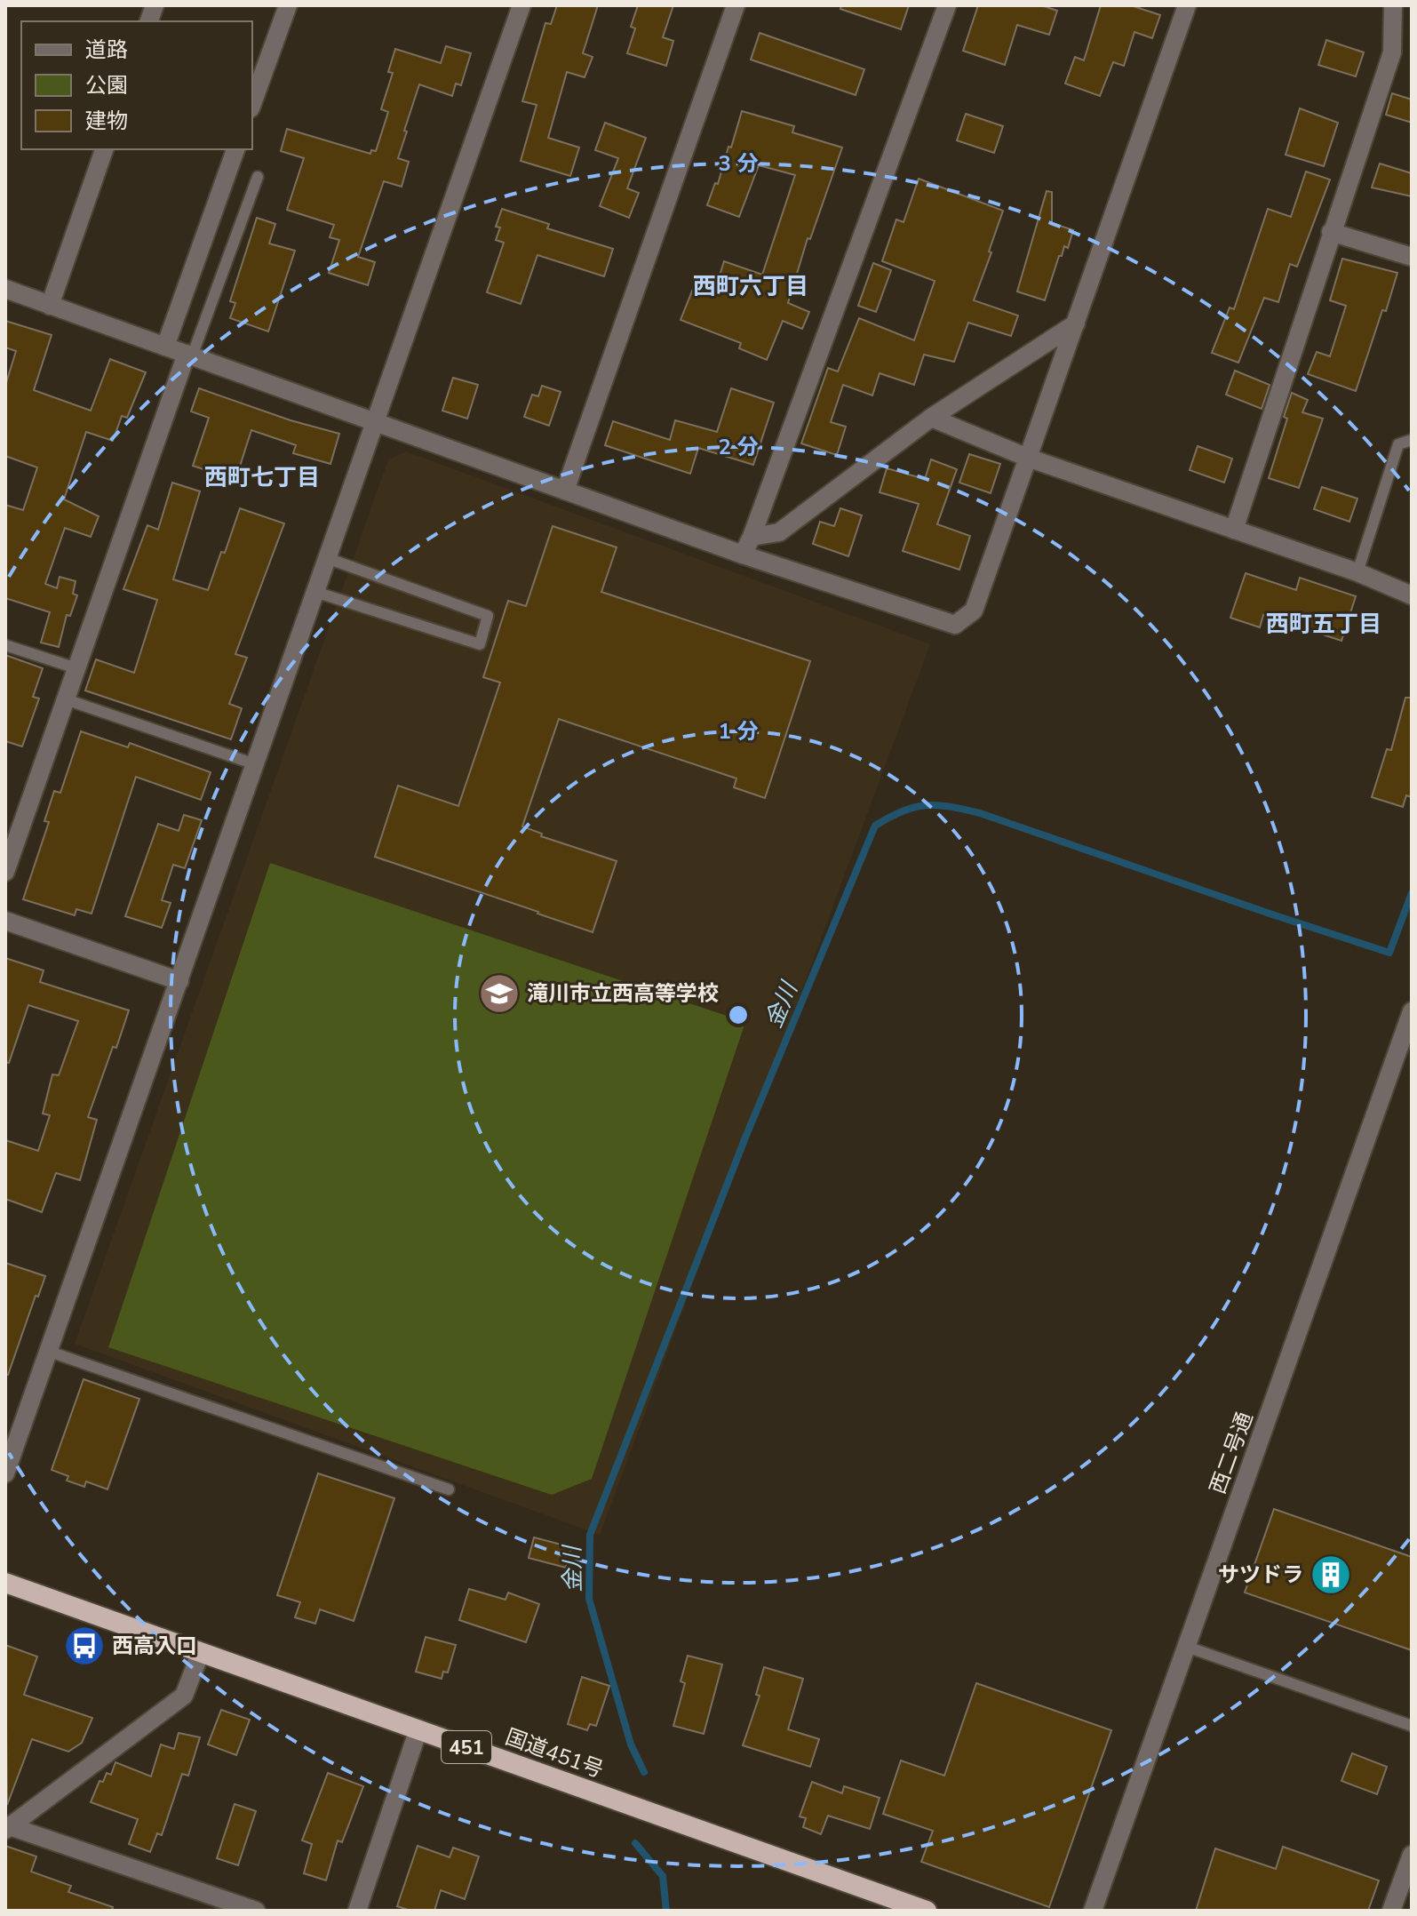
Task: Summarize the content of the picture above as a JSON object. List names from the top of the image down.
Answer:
{
  "streets": {
    "highway": ["451", "国道451号"],
    "street": ["西二号通"]
  },
  "districts": ["西町六丁目", "西町七丁目", "西町五丁目"],
  "water": ["金川"],
  "places": {
    "school or university": ["滝川市立西高等学校"],
    "building": ["サツドラ"],
    "bus stop": ["西高入口"]
  },
  "legend": ["道路", "公園", "建物"],
  "rings": ["3 分", "2 分", "1 分"]
}
